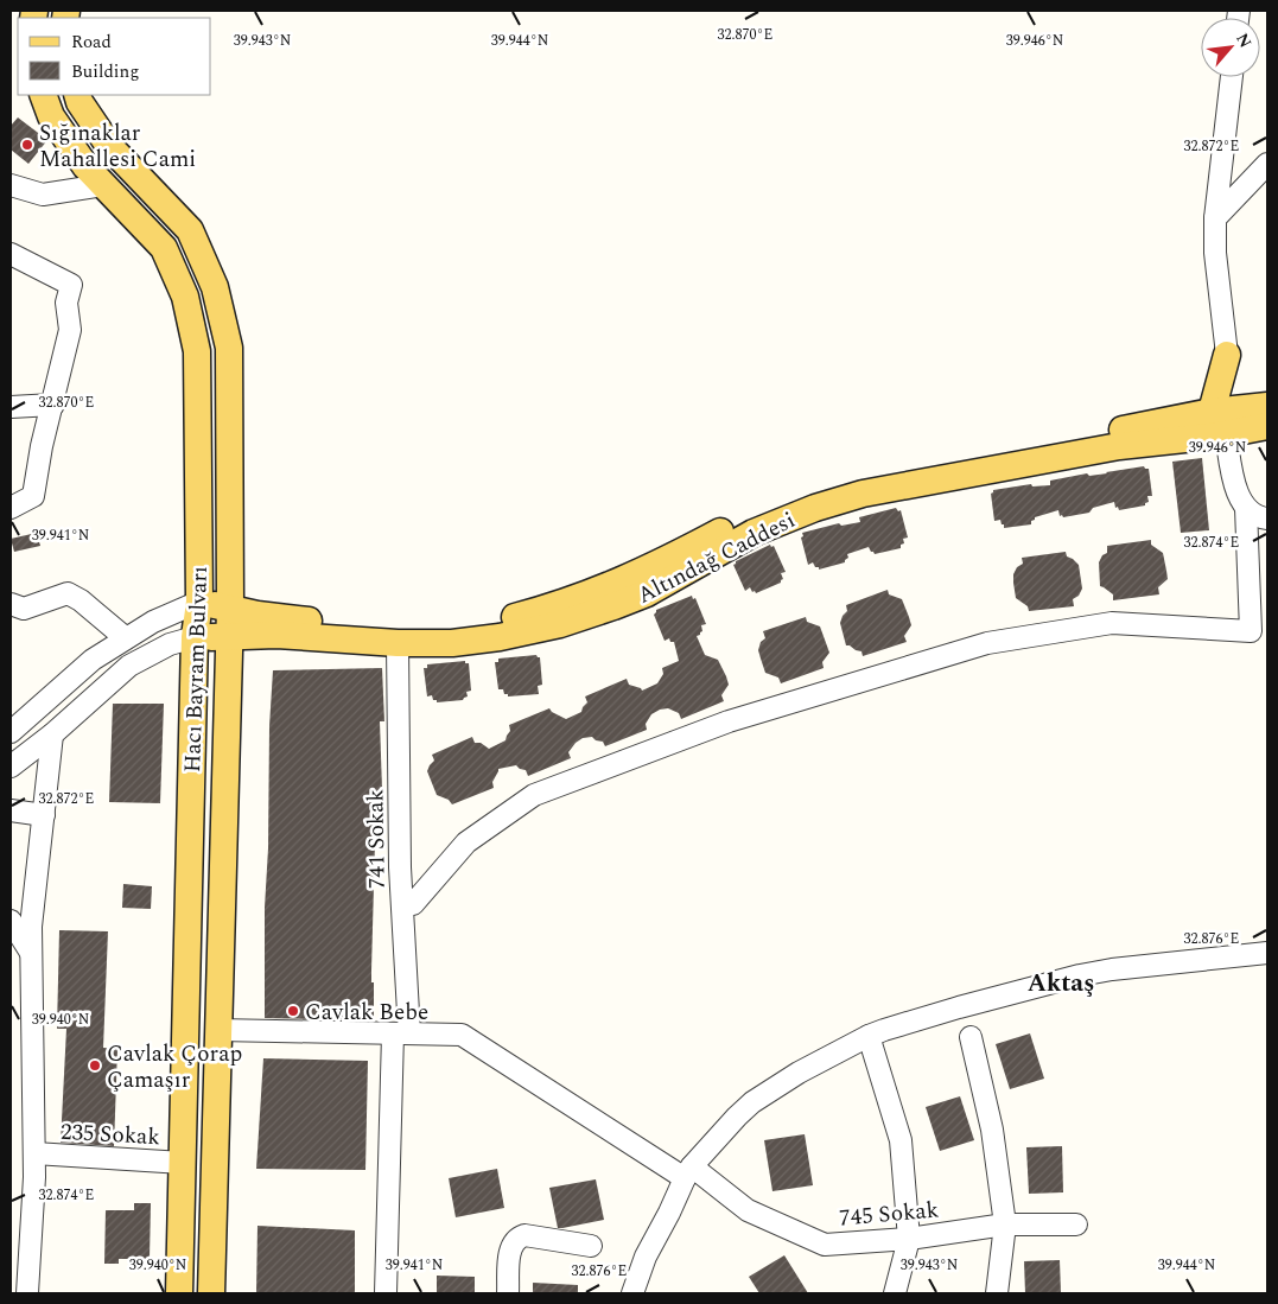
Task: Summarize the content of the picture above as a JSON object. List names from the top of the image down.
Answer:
{
  "streets": {
    "main road": ["Altındağ Caddesi", "Hacı Bayram Bulvarı"],
    "street": ["741 Sokak", "235 Sokak", "745 Sokak"]
  },
  "crossings": [
    ["Altındağ Caddesi", "Hacı Bayram Bulvarı"],
    ["Altındağ Caddesi", "741 Sokak"],
    ["Hacı Bayram Bulvarı", "235 Sokak"],
    ["Hacı Bayram Bulvarı", "745 Sokak"],
    ["741 Sokak", "745 Sokak"]
  ],
  "districts": ["Aktaş"],
  "places": ["Sığınaklar Mahallesi Cami", "Cavlak Bebe", "Cavlak Çorap Çamaşır"],
  "legend": ["Road", "Building"],
  "north": "top right",
  "coordinates": [
    "32.870°E",
    "39.943°N",
    "39.944°N",
    "39.946°N",
    "32.872°E",
    "39.941°N",
    "32.874°E",
    "32.876°E",
    "39.940°N"
  ]
}
